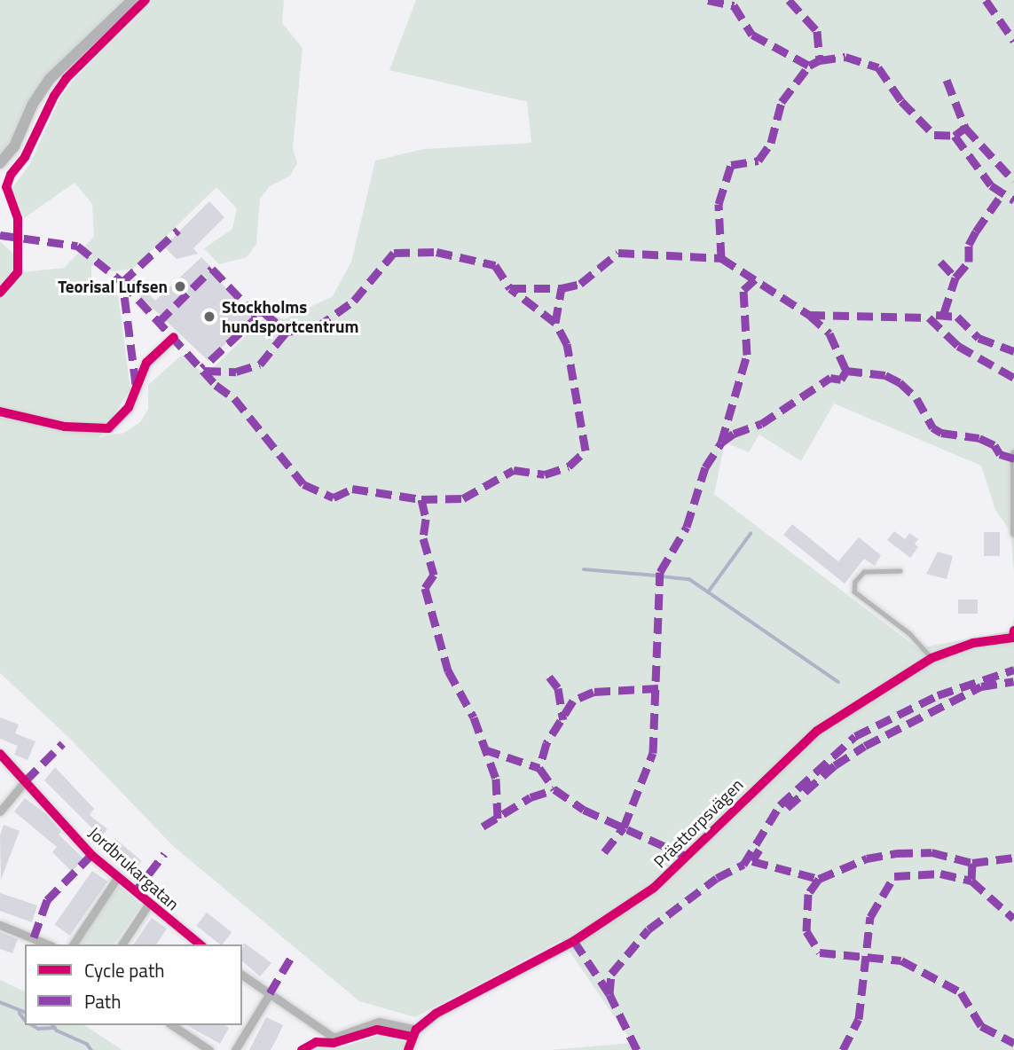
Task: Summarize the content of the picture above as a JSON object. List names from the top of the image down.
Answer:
{
  "streets": {
    "street": ["Prästtorpsvägen", "Jordbrukargatan"]
  },
  "places": ["Teorisal Lufsen", "Stockholms hundsportcentrum"],
  "legend": ["Cycle path", "Path"]
}
